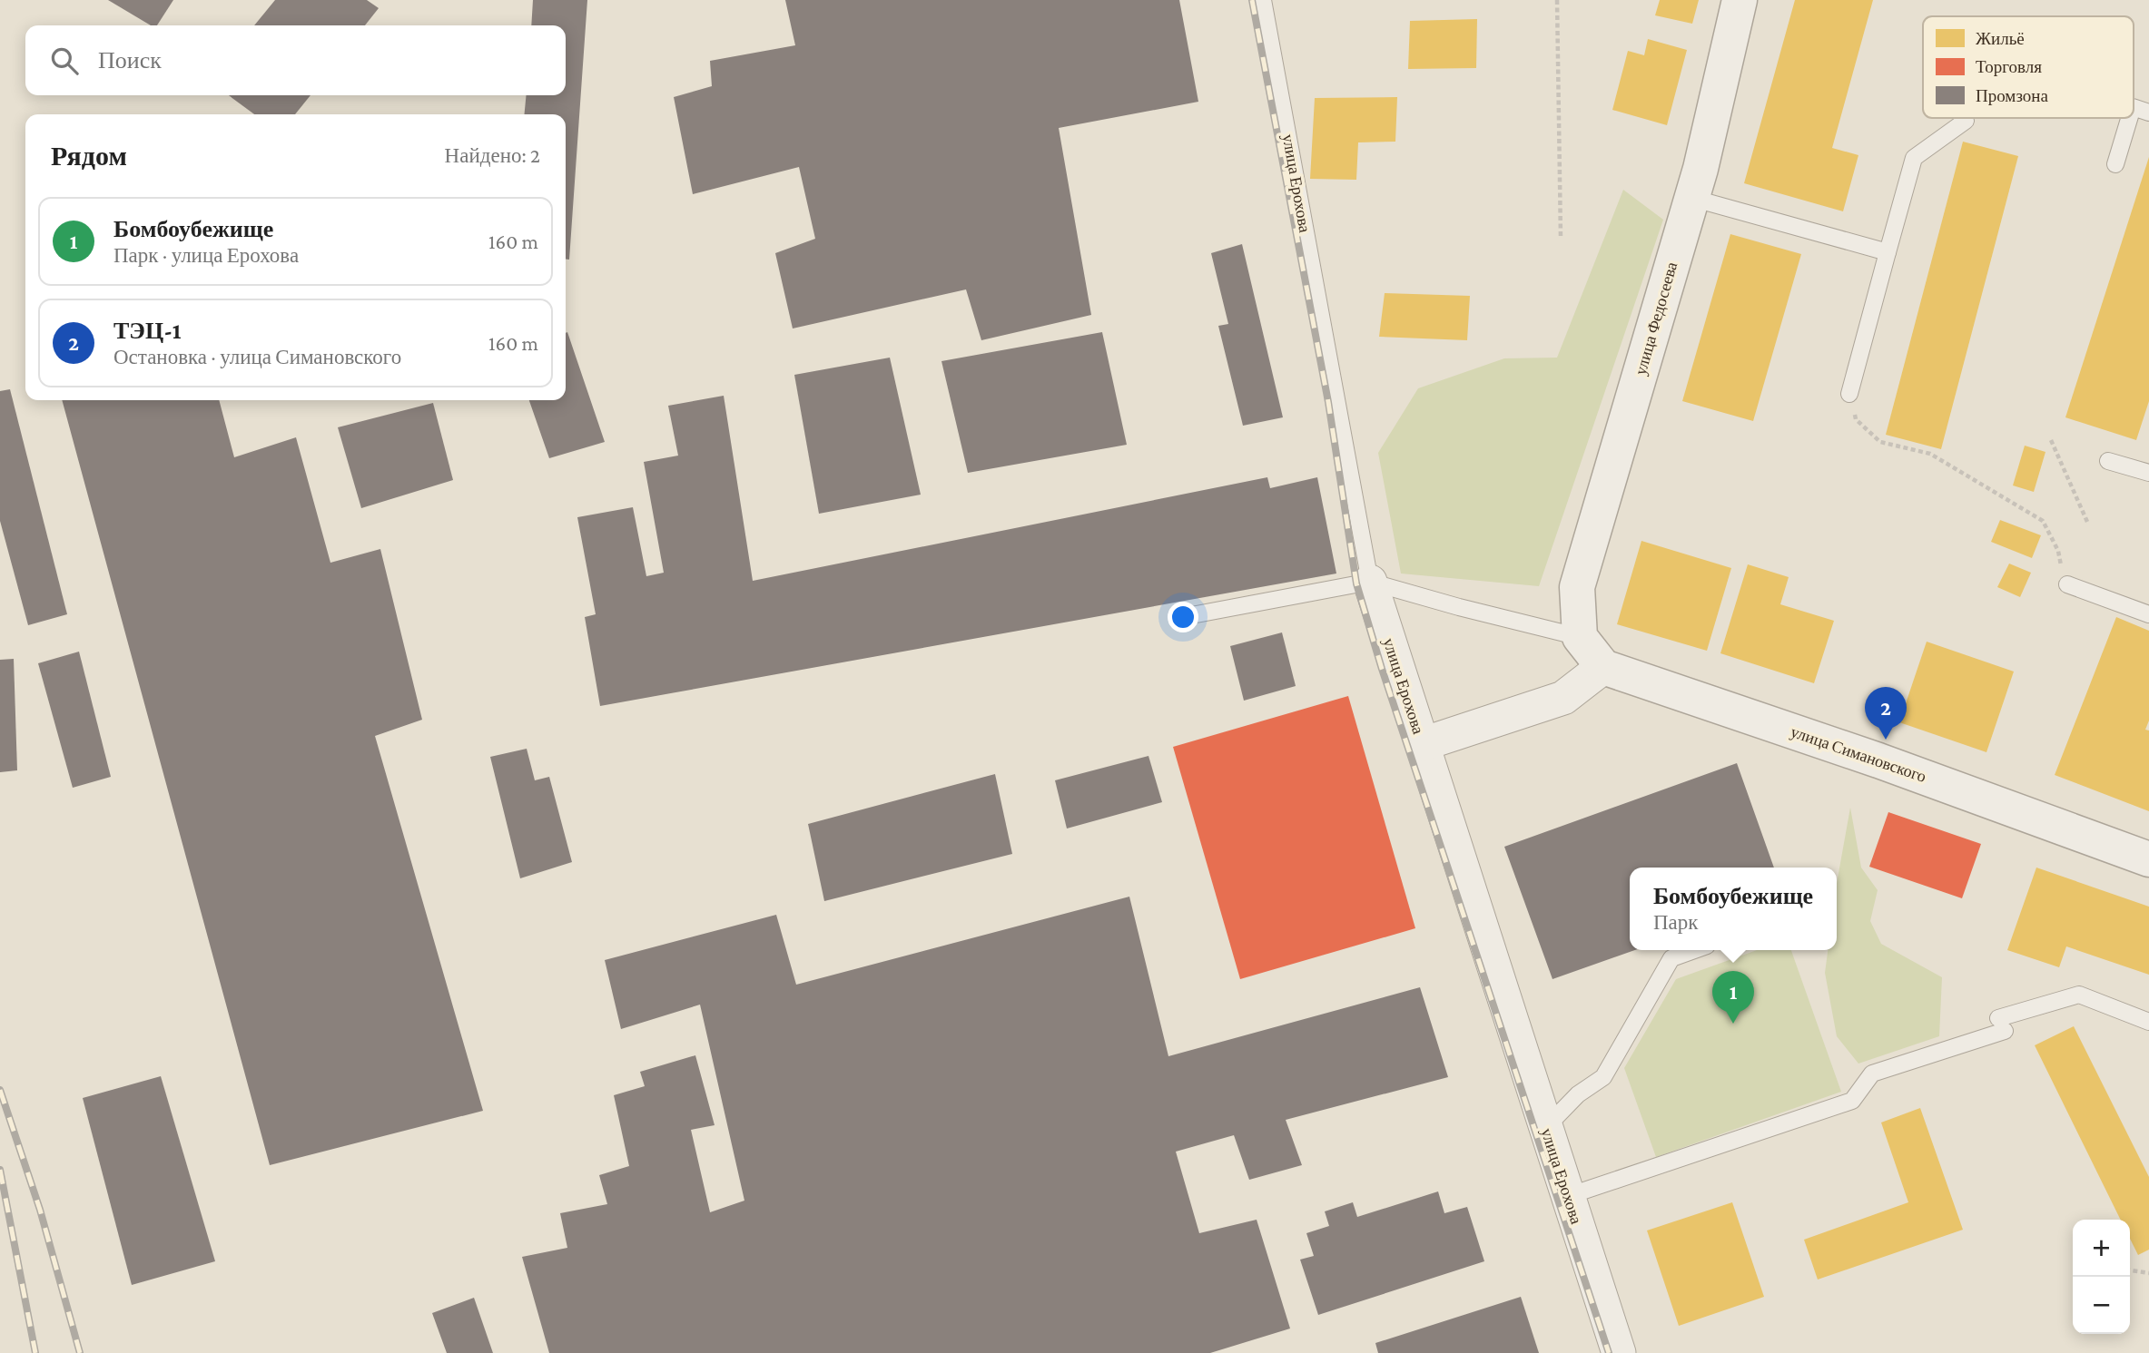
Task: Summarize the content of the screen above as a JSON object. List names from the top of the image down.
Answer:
{
  "streets": {
    "street": ["улица Ерохова", "улица Федосеева", "улица Симановского"]
  },
  "legend": ["Жильё", "Торговля", "Промзона"],
  "page": {
    "search": "Поиск",
    "heading": ["Рядом", "Найдено: 2"],
    "list": [
      {
        "mark": "1",
        "name": "Бомбоубежище",
        "note": "Парк · улица Ерохова",
        "value": "160 m"
      },
      {
        "mark": "2",
        "name": "ТЭЦ-1",
        "note": "Остановка · улица Симановского",
        "value": "160 m"
      }
    ],
    "pins": ["2", "1"],
    "popup": ["Бомбоубежище", "Парк"],
    "map_buttons": ["+", "−"]
  }
}
